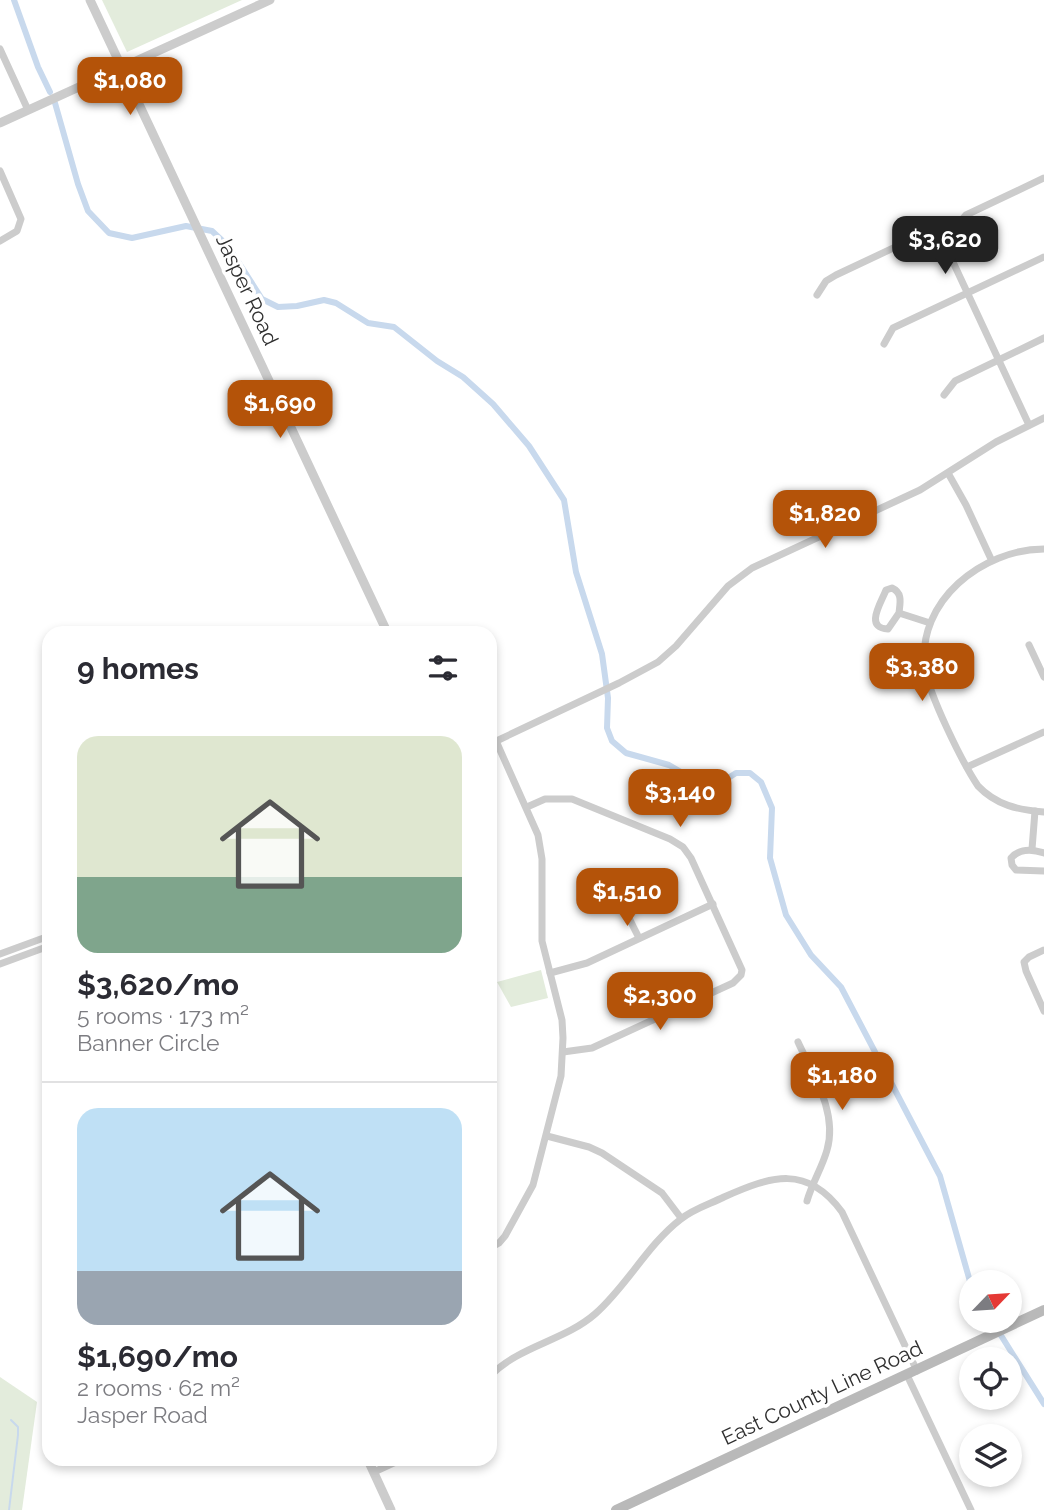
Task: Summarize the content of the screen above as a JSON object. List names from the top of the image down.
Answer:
{
  "streets": {
    "main road": ["East County Line Road"],
    "street": ["Jasper Road"]
  },
  "north": "top right",
  "page": {
    "price": [
      "$1,080",
      "$3,620",
      "$1,690",
      "$1,820",
      "$3,380",
      "$3,140",
      "$1,510",
      "$2,300",
      "$1,180"
    ],
    "heading": "9 homes",
    "list": [
      {
        "name": "$3,620/mo",
        "note": "5 rooms · 173 m² · Banner Circle"
      },
      {
        "name": "$1,690/mo",
        "note": "2 rooms · 62 m² · Jasper Road"
      }
    ]
  }
}
